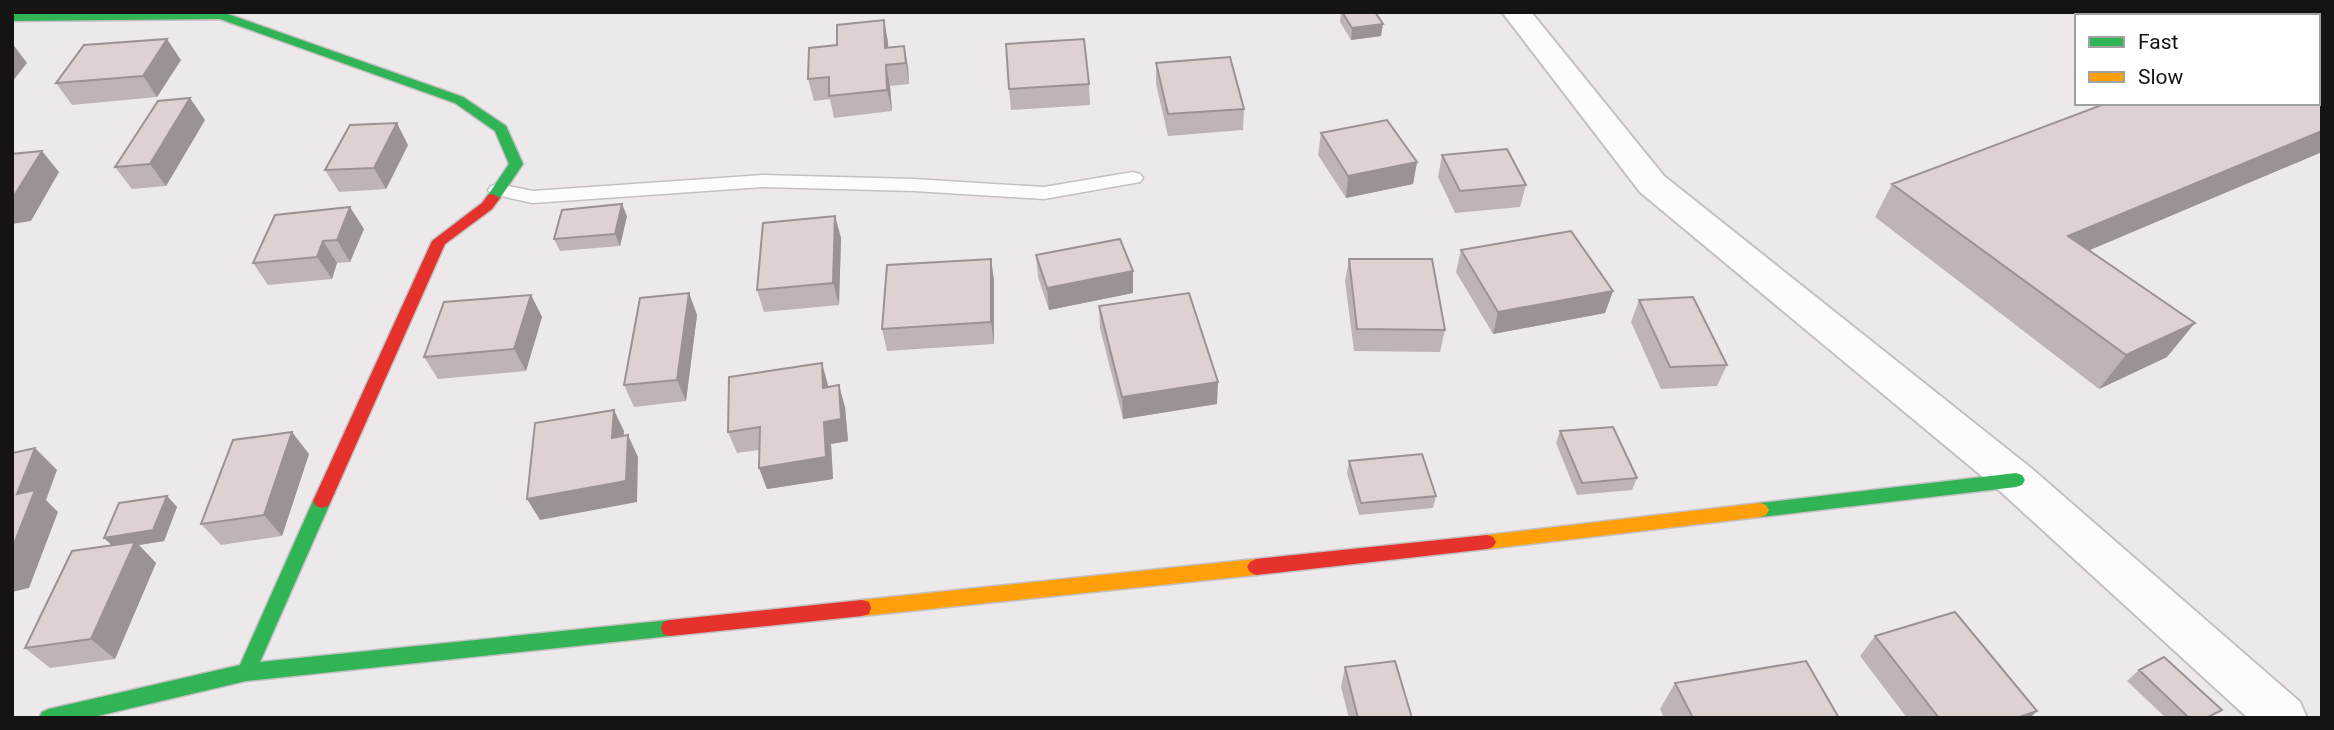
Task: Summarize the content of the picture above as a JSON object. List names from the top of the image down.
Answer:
{
  "legend": ["Fast", "Slow"]
}
